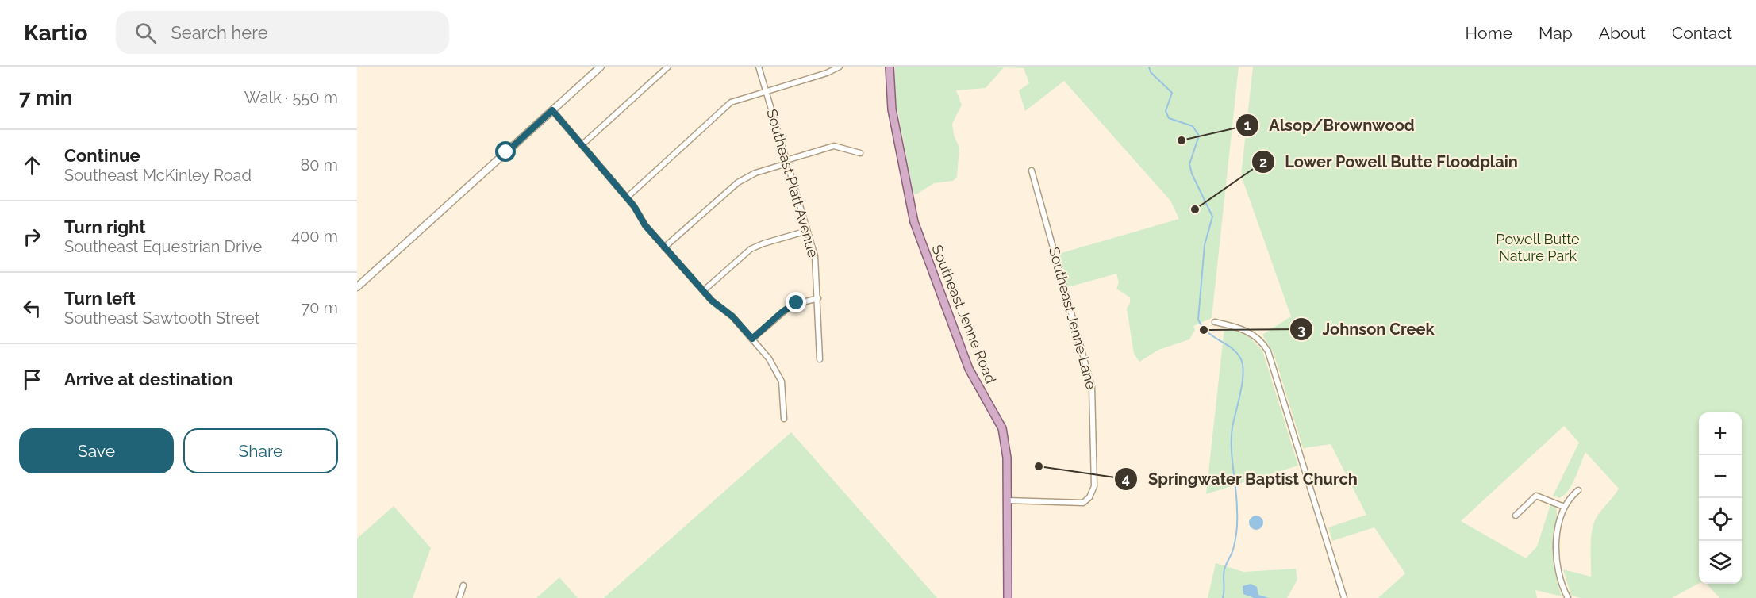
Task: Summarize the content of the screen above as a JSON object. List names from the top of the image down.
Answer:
{
  "streets": {
    "main road": ["Southeast Jenne Road"],
    "street": ["Southeast Platt Avenue", "Southeast Jenne Lane"]
  },
  "crossings": [
    ["Southeast Jenne Road", "Southeast Jenne Lane"]
  ],
  "parks": ["Powell Butte Nature Park"],
  "places": [
    "Alsop/Brownwood",
    "Lower Powell Butte Floodplain",
    "Johnson Creek",
    "Springwater Baptist Church"
  ],
  "page": {
    "header": "Kartio",
    "search": "Search here",
    "nav": [
      "Home",
      "Map",
      "About",
      "Contact"
    ],
    "heading": ["7 min", "Walk · 550 m"],
    "list": [
      ["Continue", "Southeast McKinley Road", "80 m"],
      ["Turn right", "Southeast Equestrian Drive", "400 m"],
      ["Turn left", "Southeast Sawtooth Street", "70 m"],
      "Arrive at destination"
    ],
    "map_buttons": ["+", "−"],
    "buttons": ["Save", "Share"]
  }
}
